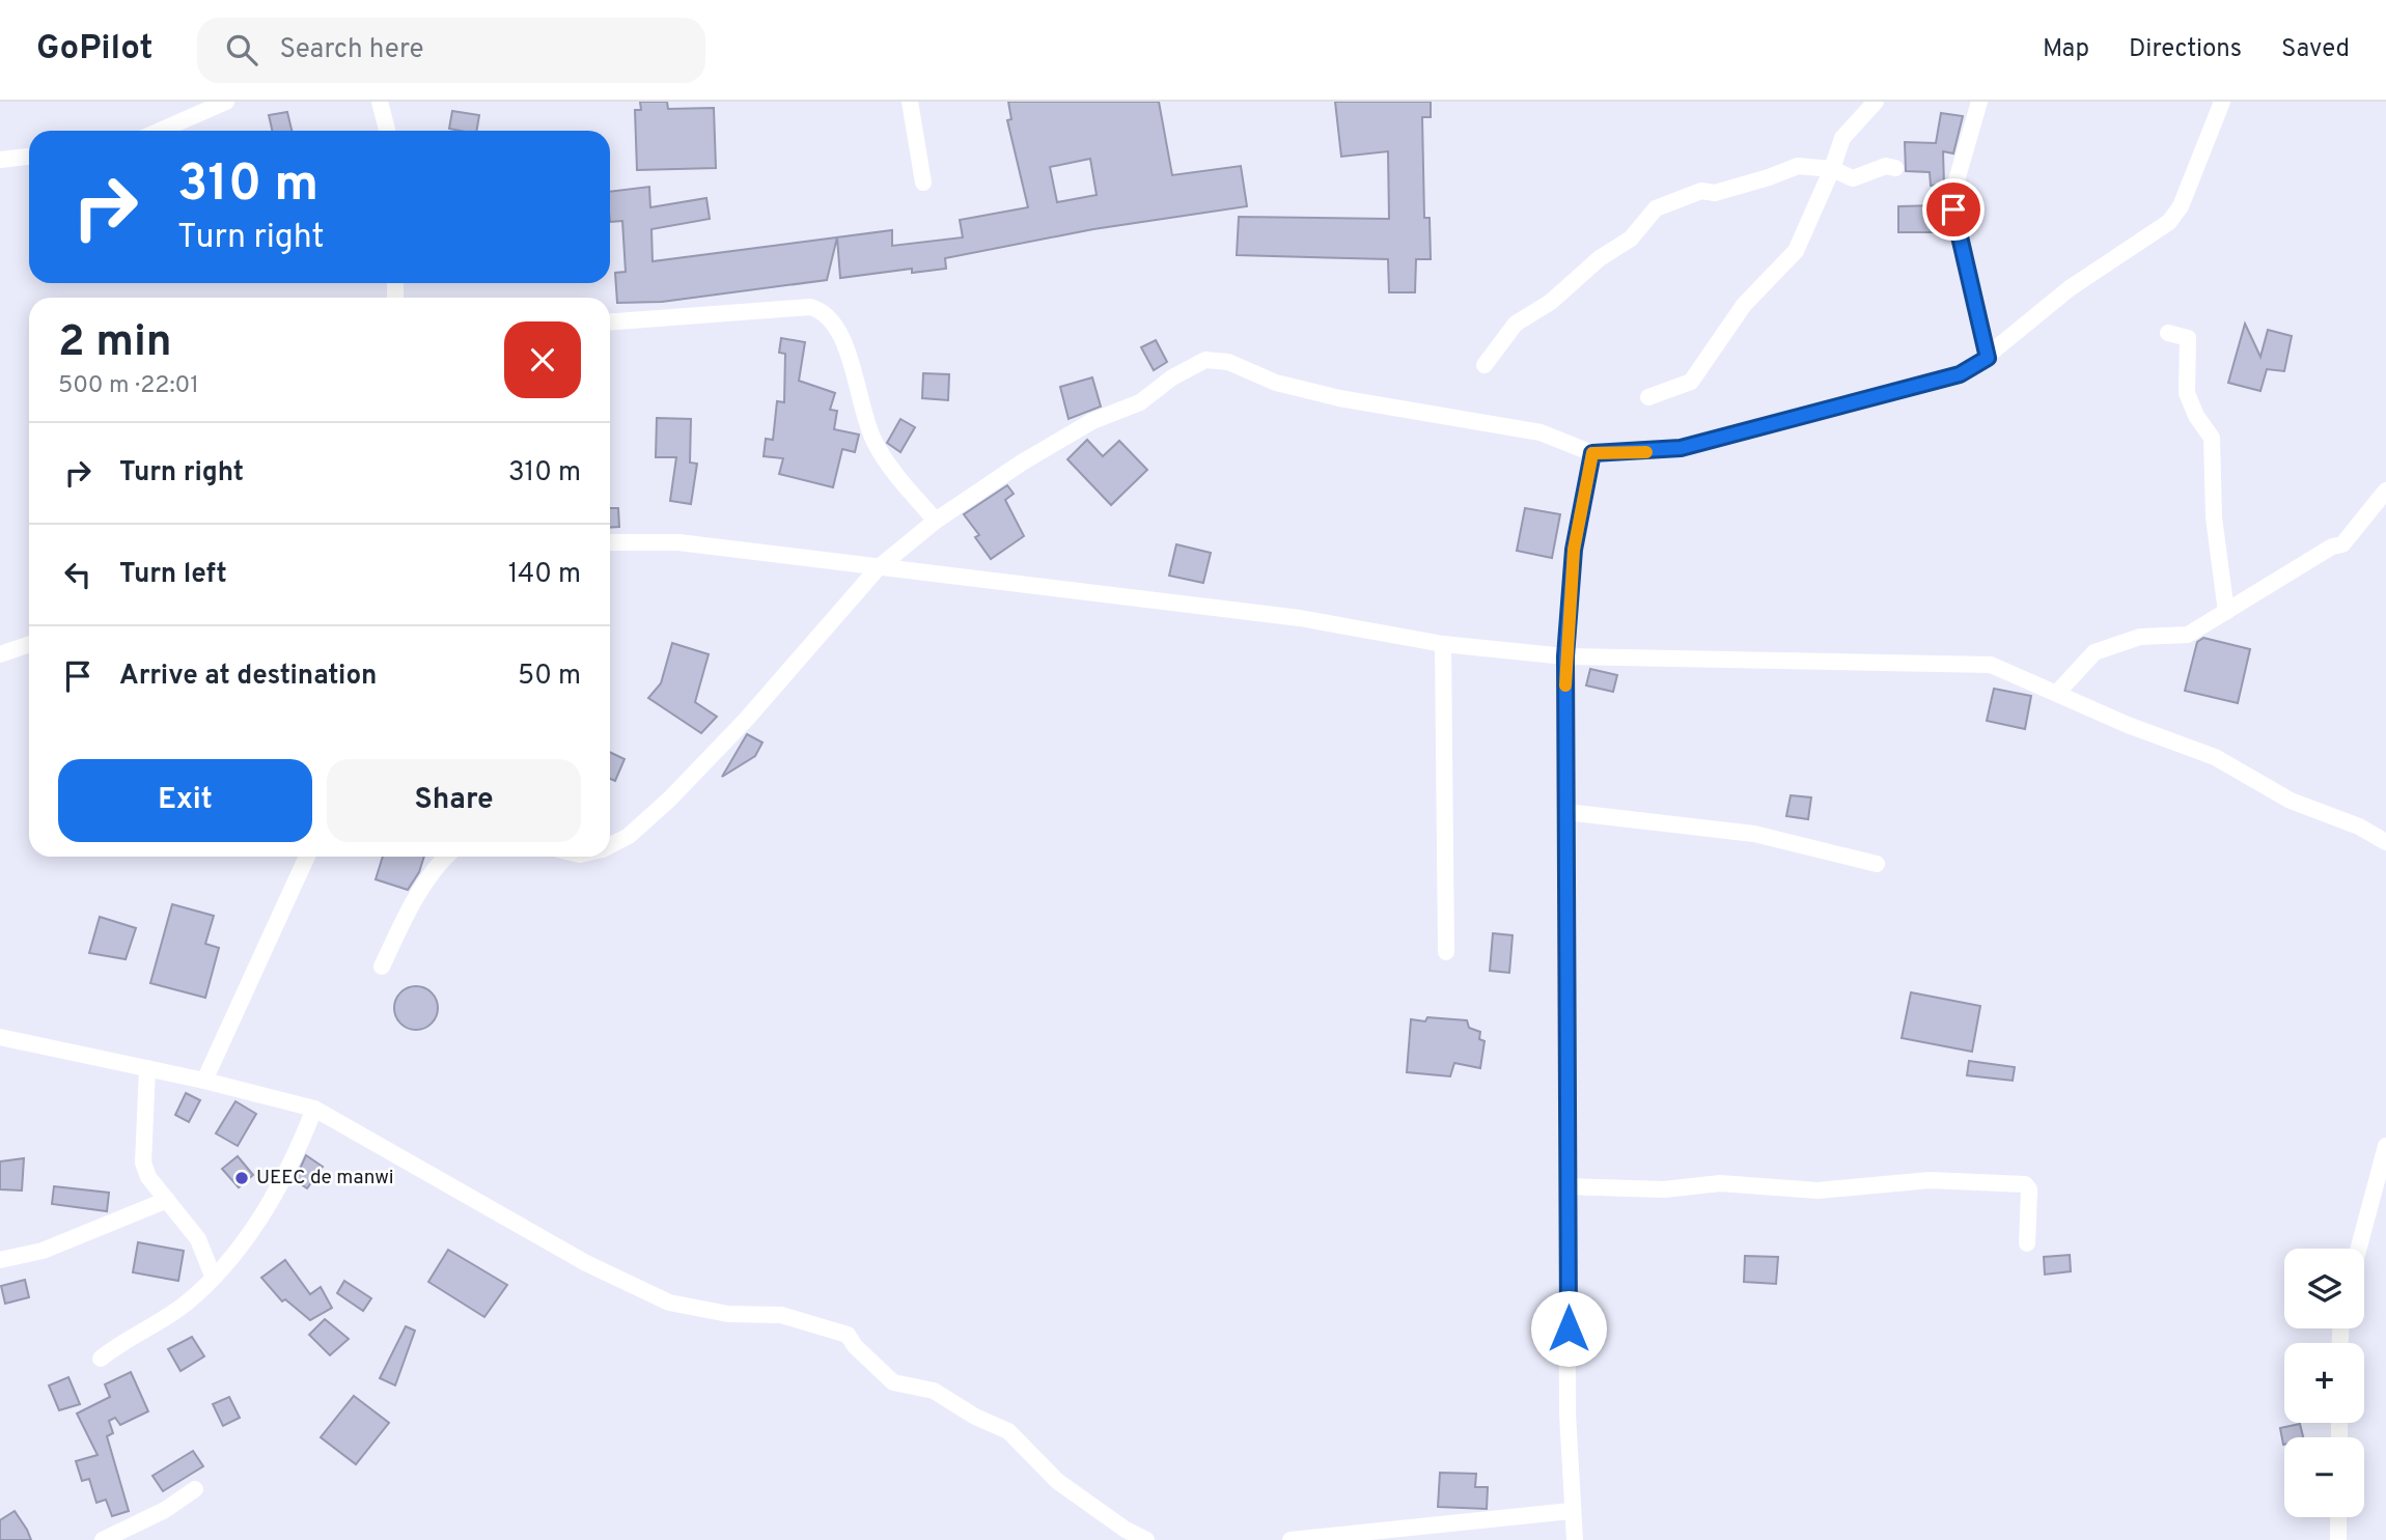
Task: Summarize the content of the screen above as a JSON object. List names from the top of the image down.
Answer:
{
  "places": ["UEEC de manwi"],
  "page": {
    "header": "GoPilot",
    "search": "Search here",
    "nav": ["Map", "Directions", "Saved"],
    "turn": ["310 m", "Turn right"],
    "heading": ["2 min", "500 m · 22:01"],
    "list": [
      {
        "name": "Turn right",
        "value": "310 m"
      },
      {
        "name": "Turn left",
        "value": "140 m"
      },
      {
        "name": "Arrive at destination",
        "value": "50 m"
      }
    ],
    "buttons": ["Exit", "Share"],
    "map_buttons": ["+", "−"]
  }
}
